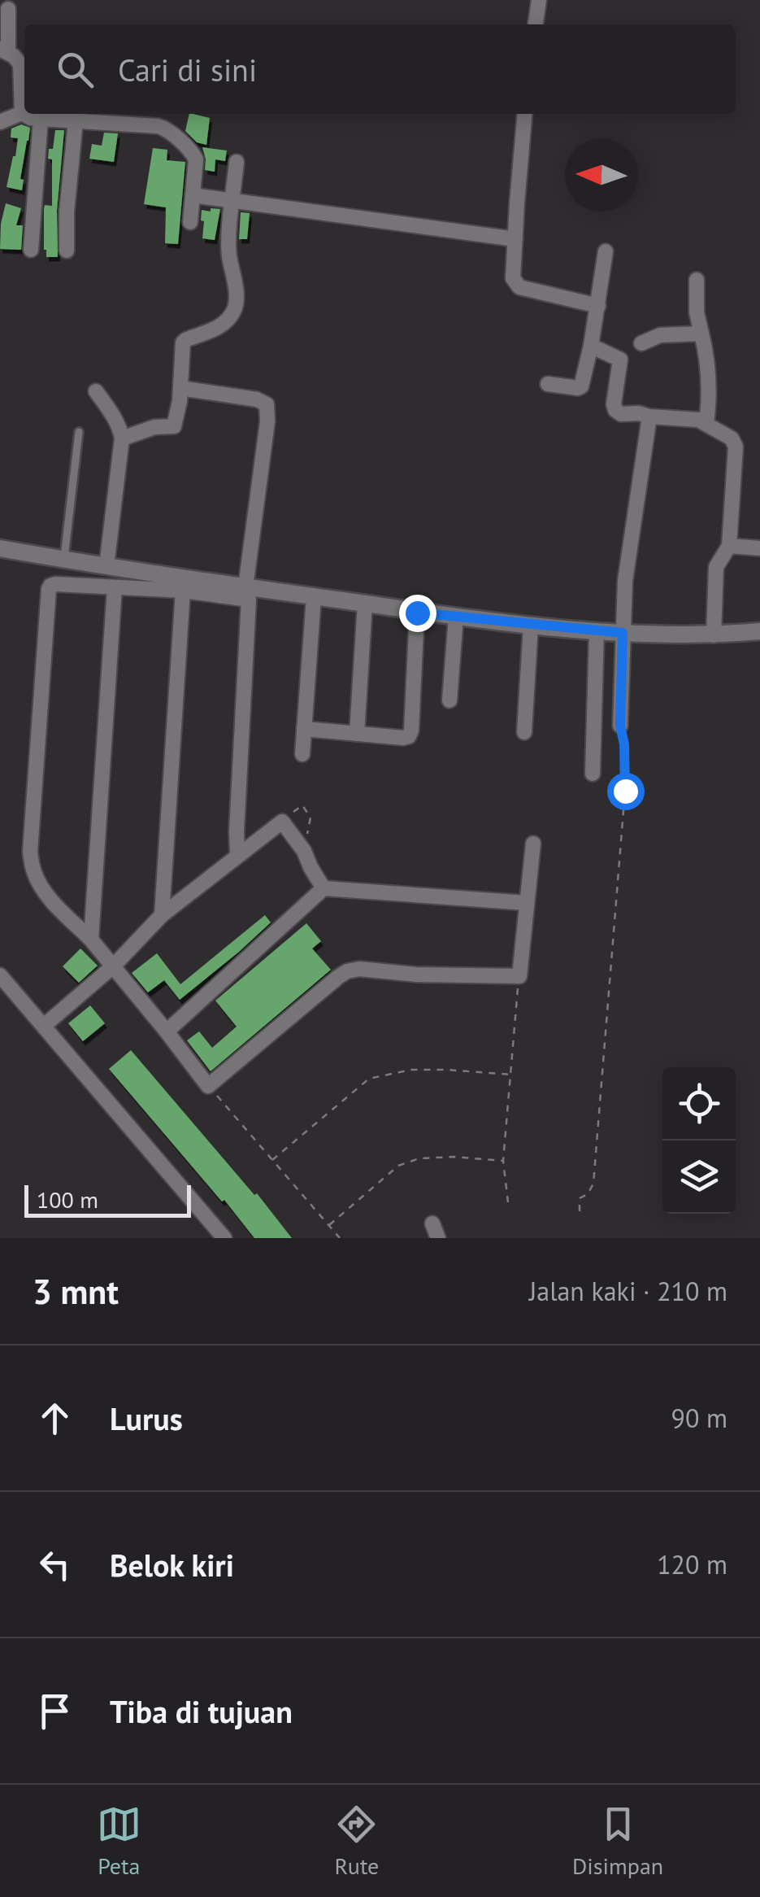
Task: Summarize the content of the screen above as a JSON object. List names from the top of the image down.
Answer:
{
  "scale_bar": "100 m",
  "north": "left",
  "page": {
    "search": "Cari di sini",
    "scale": "100 m",
    "heading": ["3 mnt", "Jalan kaki · 210 m"],
    "list": [
      ["Lurus", "90 m"],
      ["Belok kiri", "120 m"],
      "Tiba di tujuan"
    ],
    "nav": ["Peta", "Rute", "Disimpan"]
  }
}
